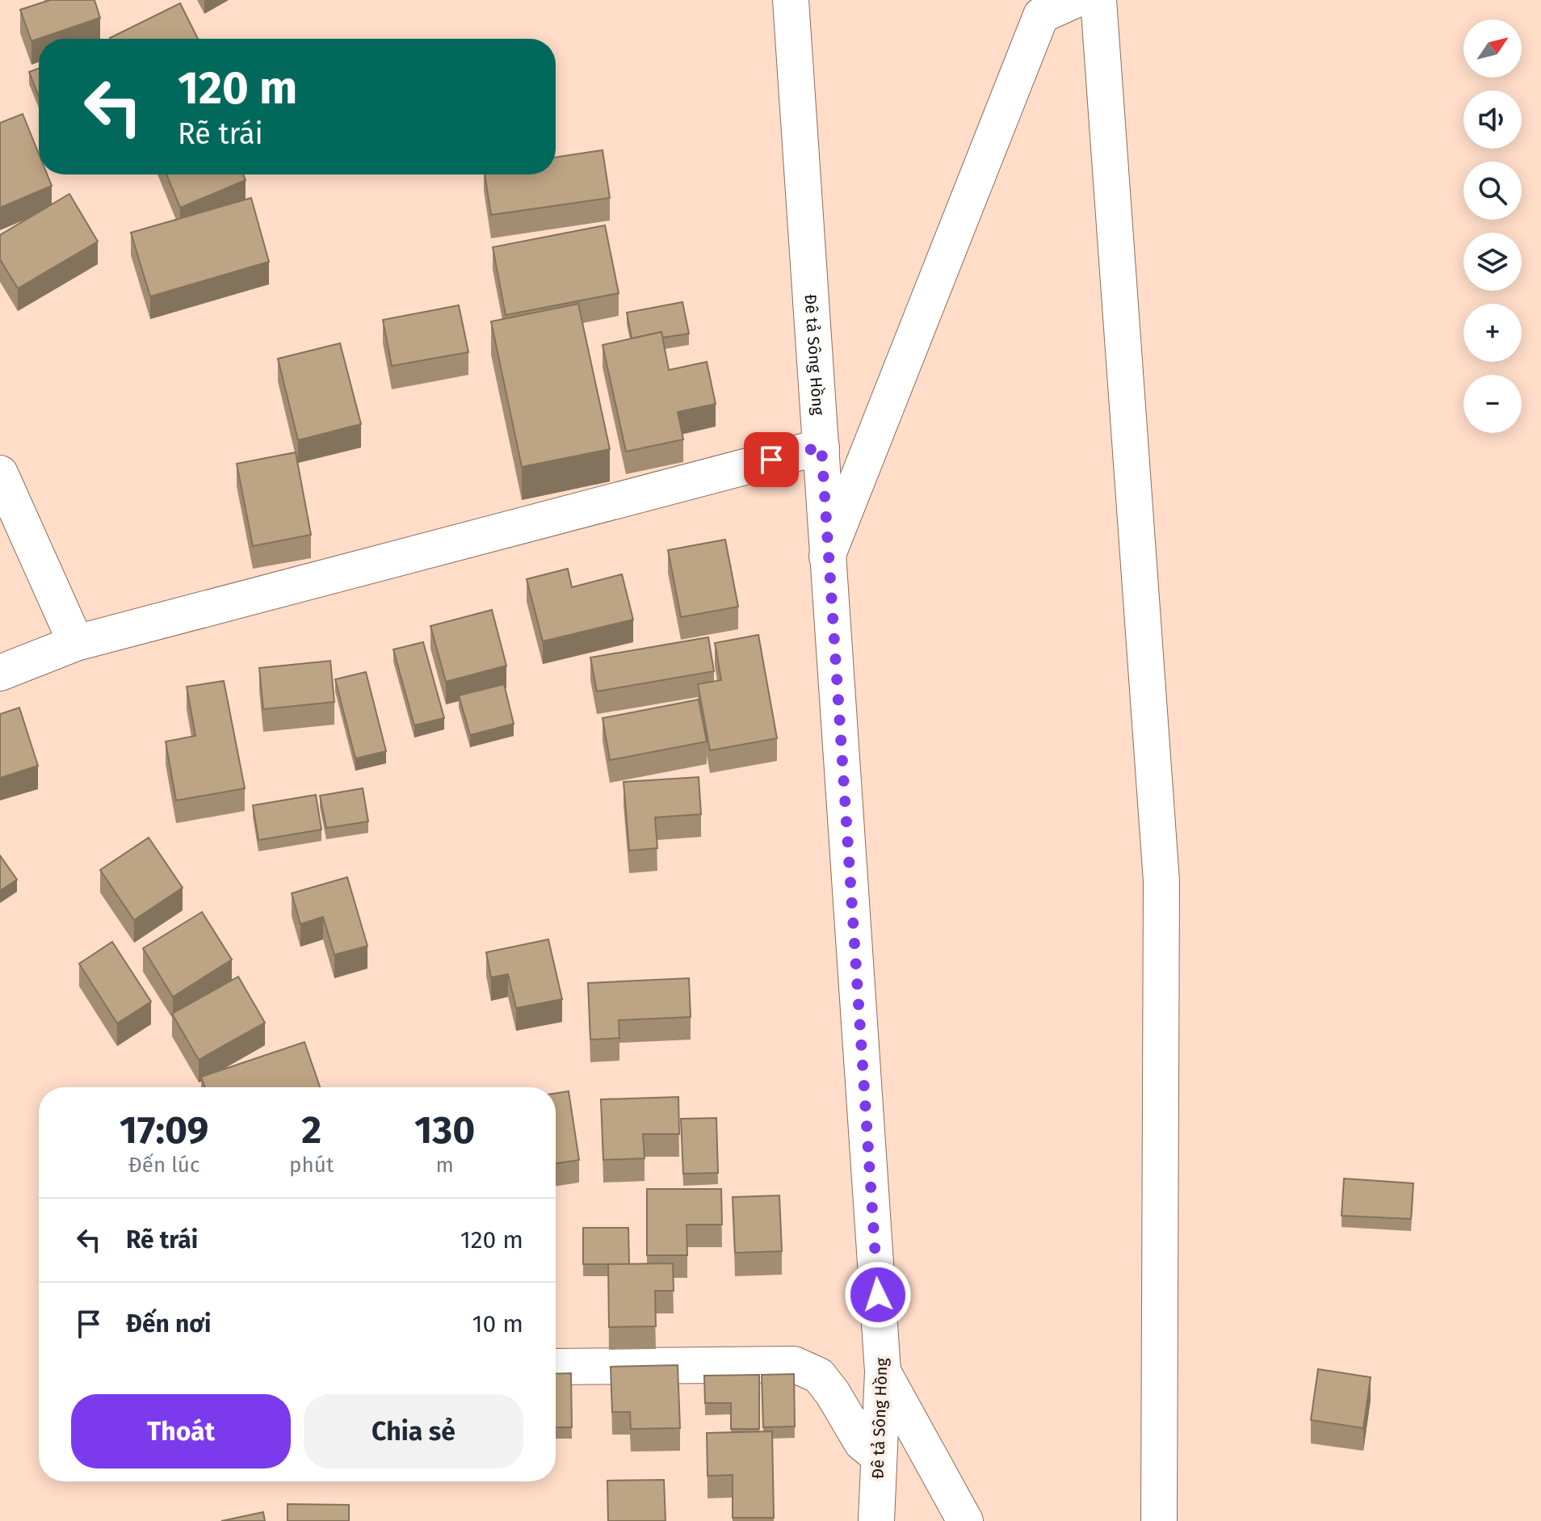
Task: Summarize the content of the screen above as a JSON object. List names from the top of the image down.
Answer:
{
  "streets": {
    "street": ["Đê tả Sông Hồng"]
  },
  "north": "top right",
  "page": {
    "map_buttons": ["+", "−"],
    "turn": ["120 m", "Rẽ trái"],
    "eta": [
      "17:09",
      "Đến lúc",
      "2",
      "phút",
      "130",
      "m"
    ],
    "list": [
      {
        "name": "Rẽ trái",
        "value": "120 m"
      },
      {
        "name": "Đến nơi",
        "value": "10 m"
      }
    ],
    "buttons": ["Thoát", "Chia sẻ"]
  }
}
